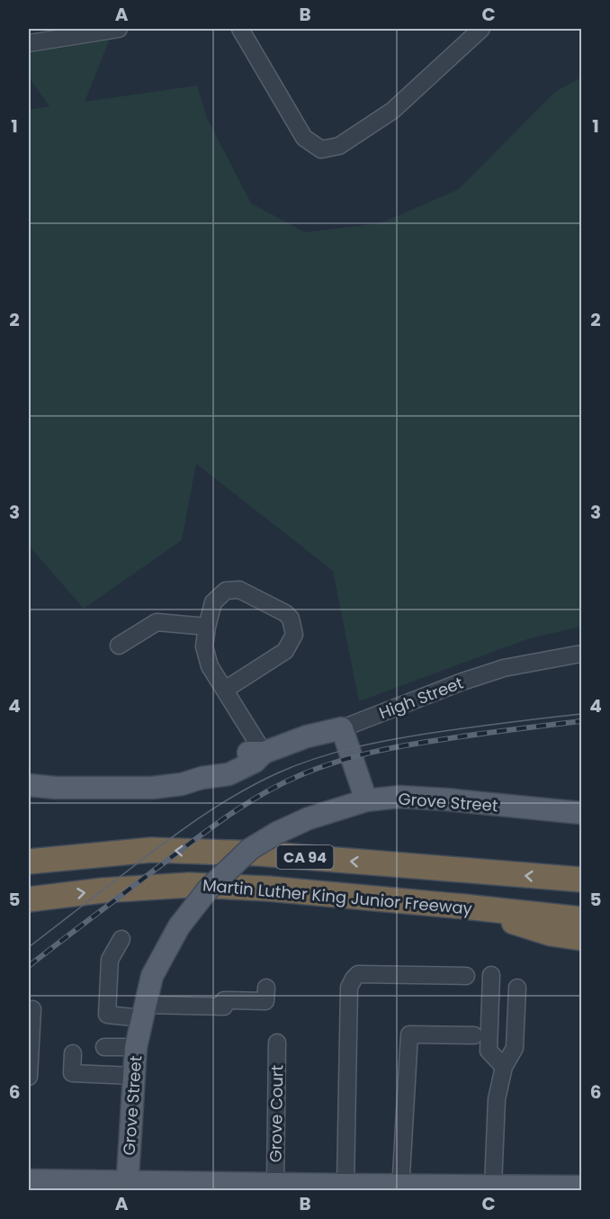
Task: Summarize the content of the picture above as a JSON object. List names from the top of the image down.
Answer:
{
  "streets": {
    "highway": ["CA 94", "Martin Luther King Junior Freeway"],
    "main road": ["High Street", "Grove Street"],
    "street": ["Grove Court"]
  },
  "grid": {
    "columns": ["A", "B", "C"],
    "rows": [
      "1",
      "2",
      "3",
      "4",
      "5",
      "6"
    ]
  }
}
